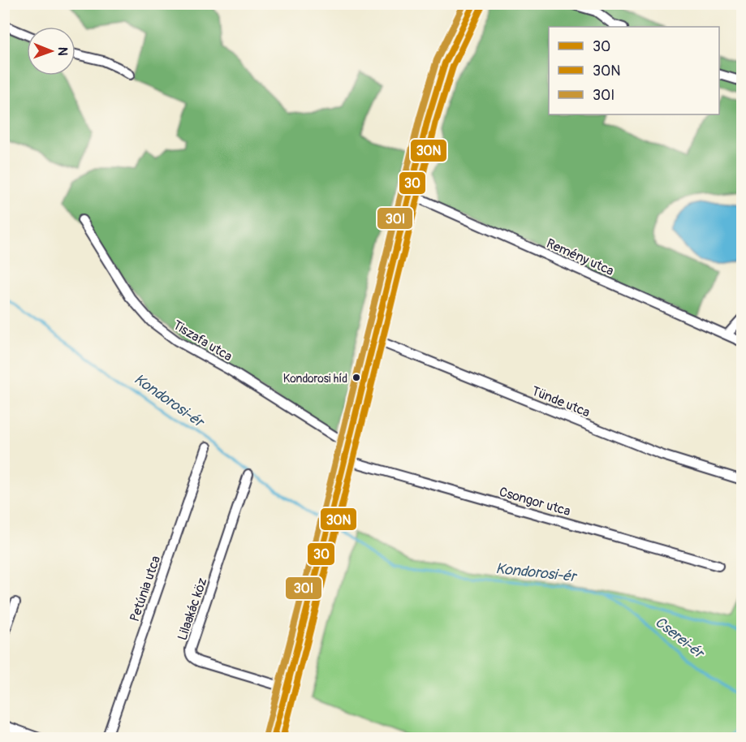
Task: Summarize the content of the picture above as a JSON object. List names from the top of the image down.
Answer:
{
  "streets": {
    "street": [
      "Remény utca",
      "Tiszafa utca",
      "Tünde utca",
      "Csongor utca",
      "Petúnia utca",
      "Lilaakác köz"
    ]
  },
  "water": ["Kondorosi-ér", "Cserei-ér"],
  "places": ["Kondorosi híd"],
  "lines": ["transit line 30", "transit line 30I", "transit line 30N"],
  "legend": ["30", "30N", "30I"],
  "north": "right"
}
